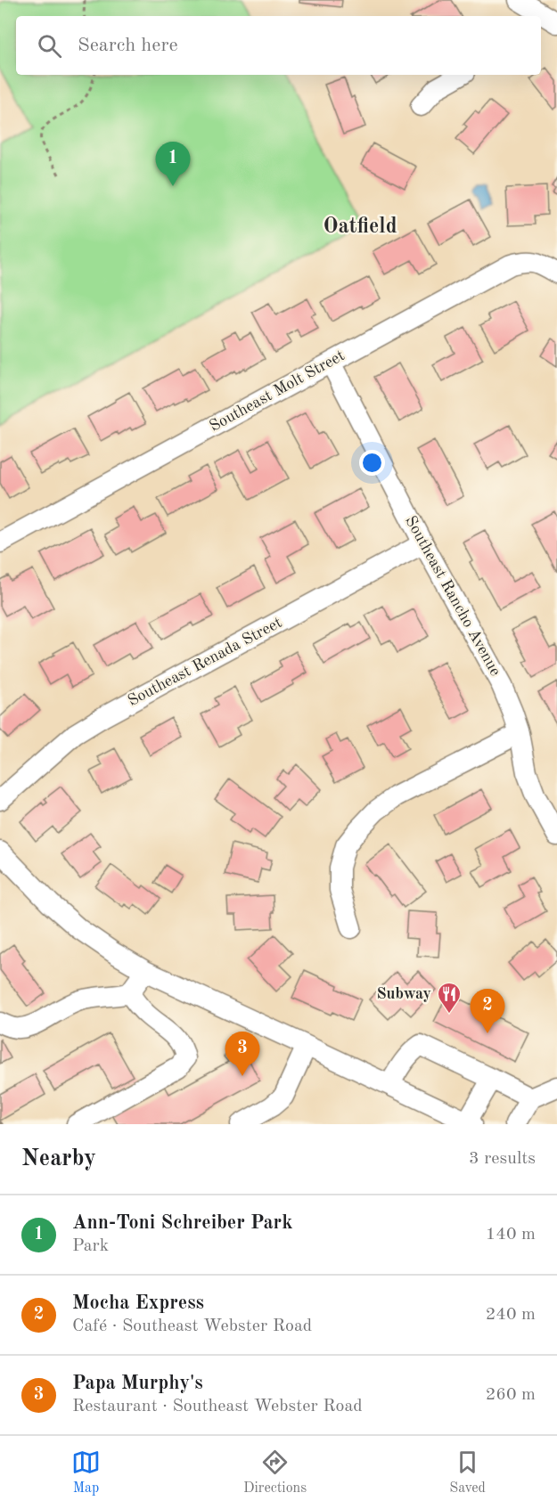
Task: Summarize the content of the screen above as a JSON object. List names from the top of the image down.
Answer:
{
  "streets": {
    "street": ["Southeast Molt Street", "Southeast Rancho Avenue", "Southeast Renada Street"]
  },
  "crossings": [
    ["Southeast Molt Street", "Southeast Rancho Avenue"],
    ["Southeast Rancho Avenue", "Southeast Renada Street"]
  ],
  "districts": ["Oatfield"],
  "places": {
    "restaurant": ["Subway"]
  },
  "page": {
    "search": "Search here",
    "pins": ["1", "2", "3"],
    "heading": ["Nearby", "3 results"],
    "list": [
      {
        "mark": "1",
        "name": "Ann-Toni Schreiber Park",
        "note": "Park",
        "value": "140 m"
      },
      {
        "mark": "2",
        "name": "Mocha Express",
        "note": "Café · Southeast Webster Road",
        "value": "240 m"
      },
      {
        "mark": "3",
        "name": "Papa Murphy's",
        "note": "Restaurant · Southeast Webster Road",
        "value": "260 m"
      }
    ],
    "nav": ["Map", "Directions", "Saved"]
  }
}
